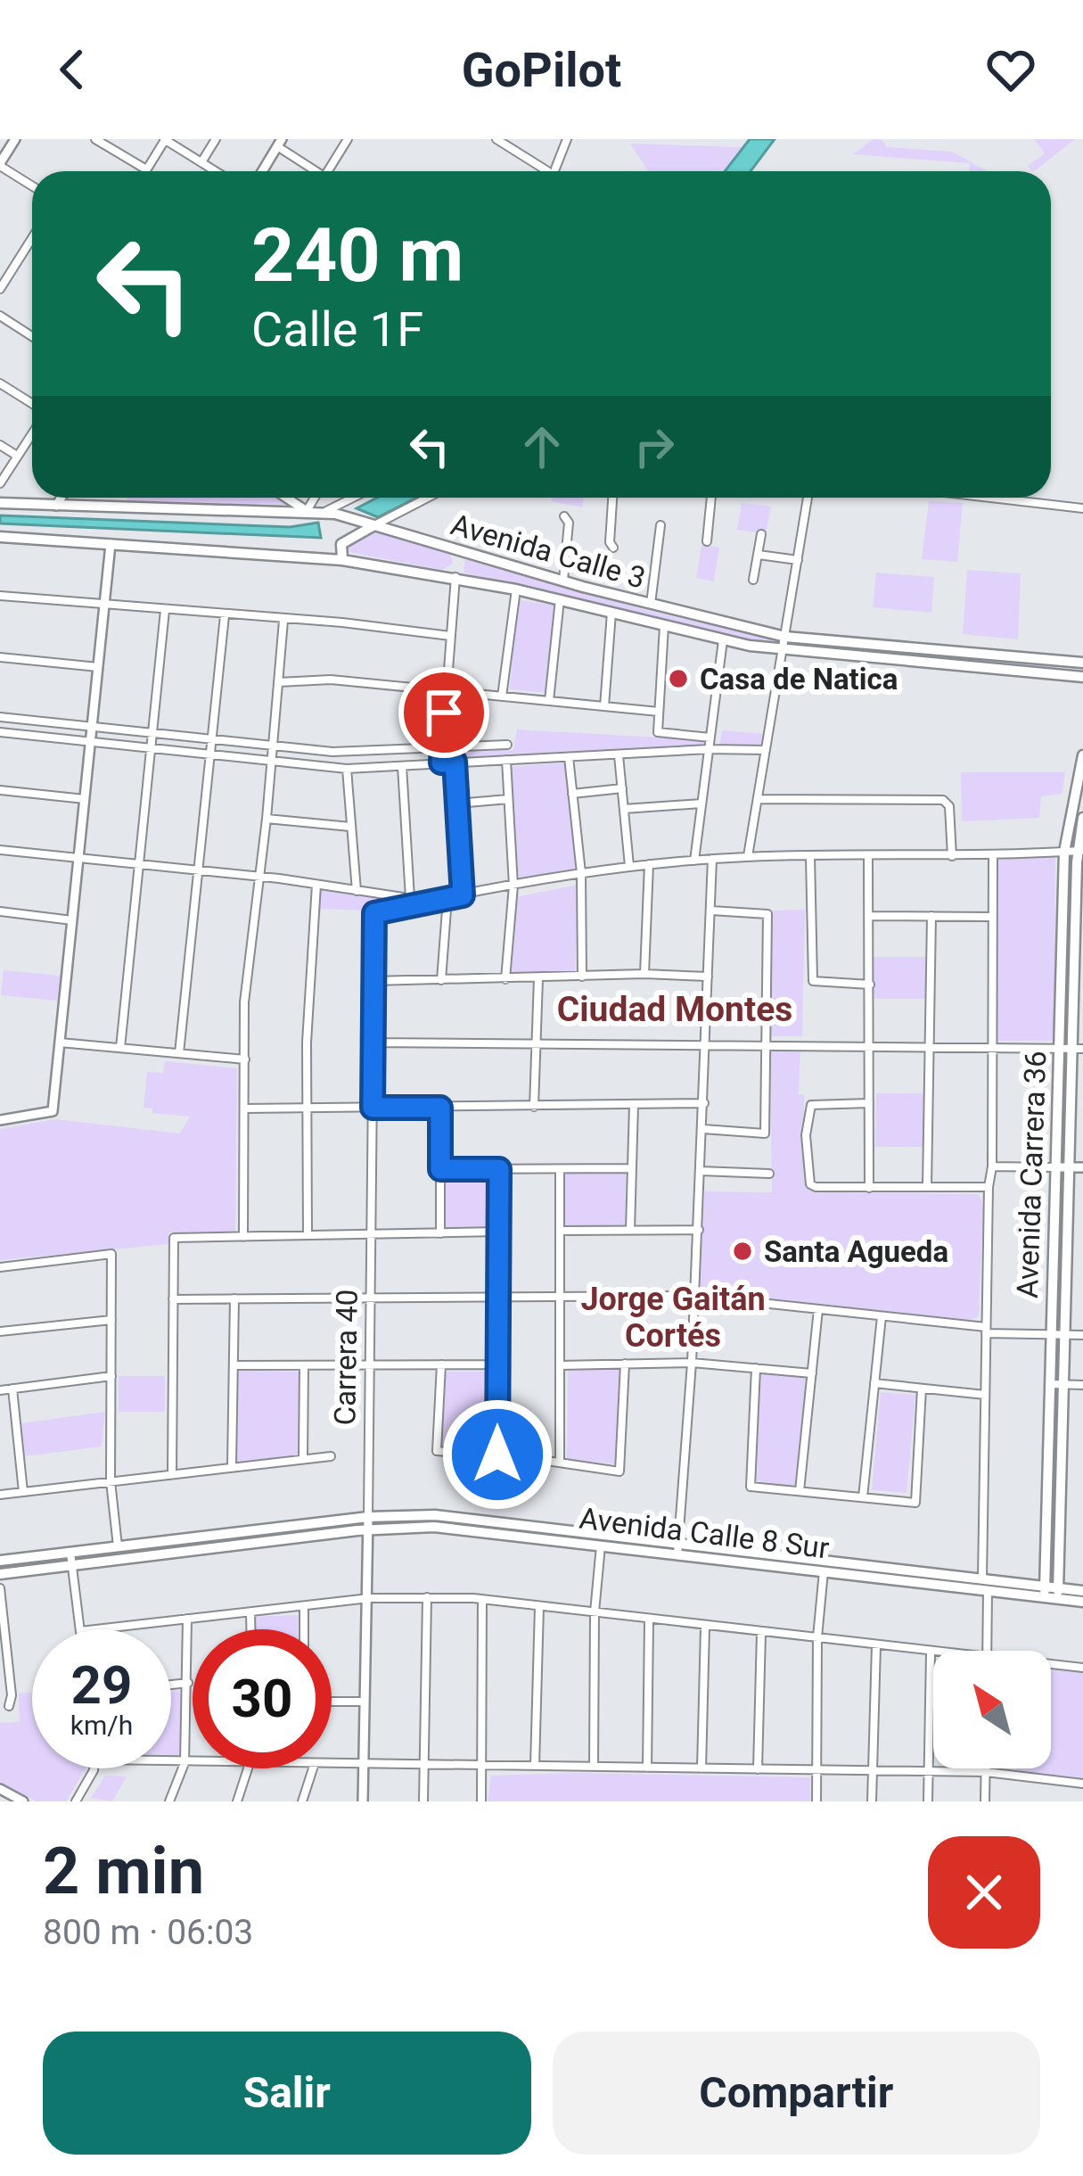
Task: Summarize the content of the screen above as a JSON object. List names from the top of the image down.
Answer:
{
  "streets": {
    "main road": ["Avenida Calle 3", "Avenida Carrera 36", "Avenida Calle 8 Sur"],
    "street": ["Carrera 40"]
  },
  "crossings": [
    ["Avenida Carrera 36", "Avenida Calle 8 Sur"],
    ["Carrera 40", "Avenida Calle 8 Sur"]
  ],
  "districts": ["Ciudad Montes", "Jorge Gaitán Cortés"],
  "places": ["Casa de Natica", "Santa Agueda"],
  "north": "top left",
  "page": {
    "header": "GoPilot",
    "turn": ["240 m", "Calle 1F"],
    "speed": "29 km/h",
    "limit": "30",
    "heading": ["2 min", "800 m · 06:03"],
    "buttons": ["Salir", "Compartir"]
  }
}
